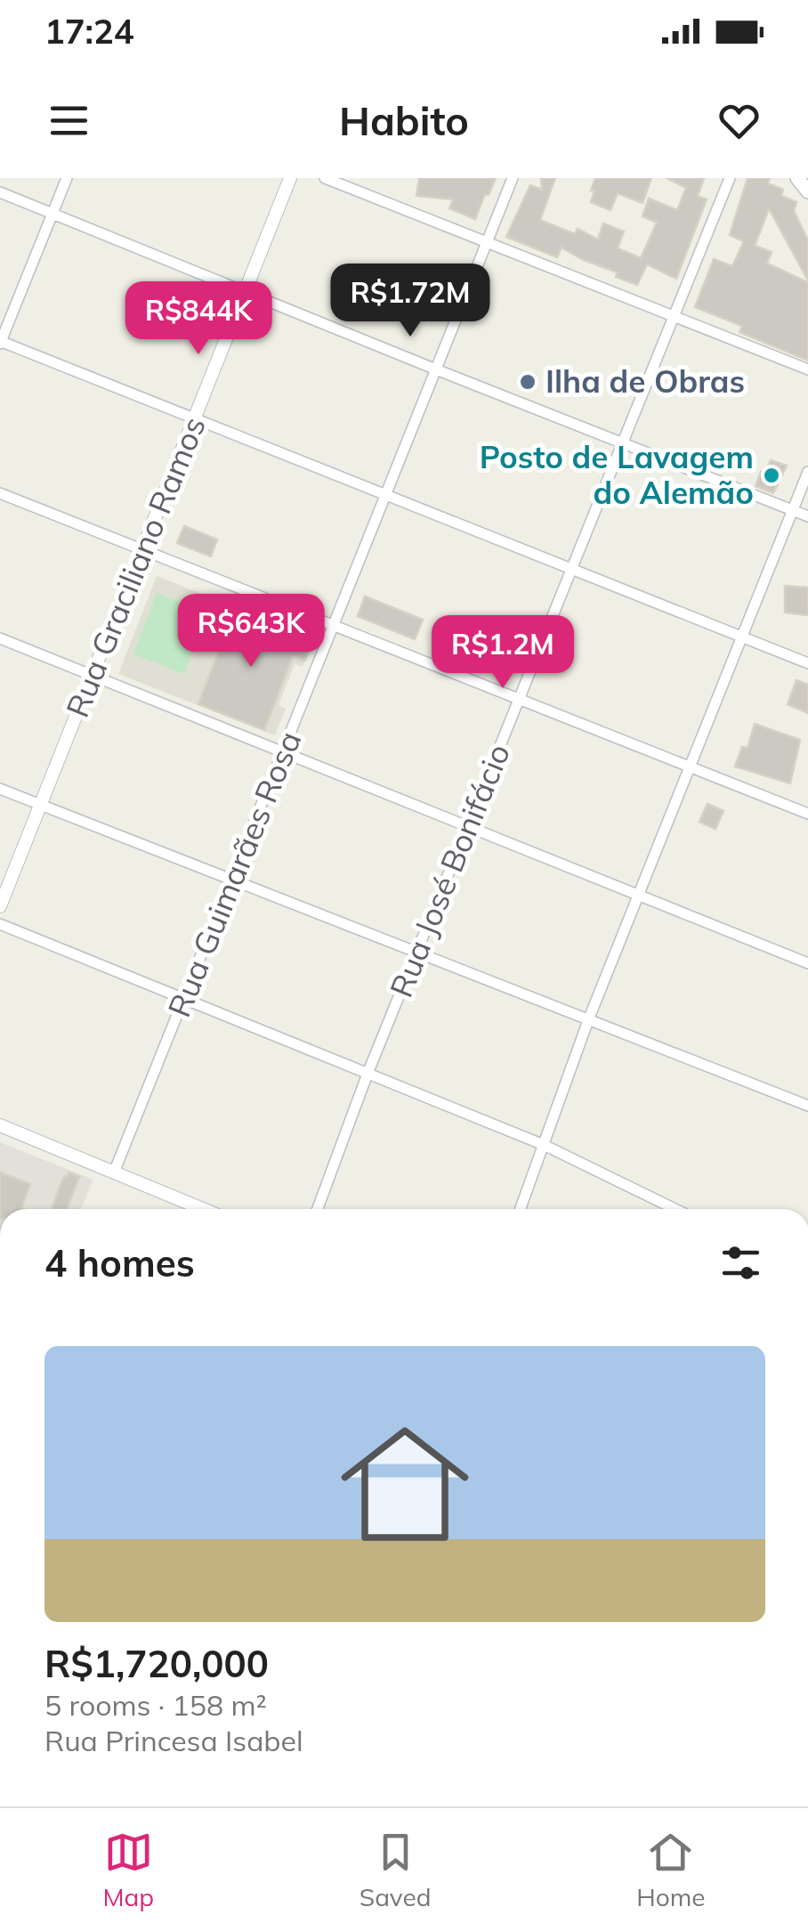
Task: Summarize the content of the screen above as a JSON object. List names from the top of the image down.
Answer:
{
  "streets": {
    "street": ["Rua Graciliano Ramos", "Rua José Bonifácio", "Rua Guimarães Rosa"]
  },
  "places": ["Ilha de Obras", "Posto de Lavagem do Alemão"],
  "page": {
    "status": "17:24",
    "header": "Habito",
    "price": [
      "R$1.72M",
      "R$844K",
      "R$643K",
      "R$1.2M"
    ],
    "heading": "4 homes",
    "list": [
      {
        "name": "R$1,720,000",
        "note": "5 rooms · 158 m² · Rua Princesa Isabel"
      }
    ],
    "tabs": ["Map", "Saved", "Home"]
  }
}
